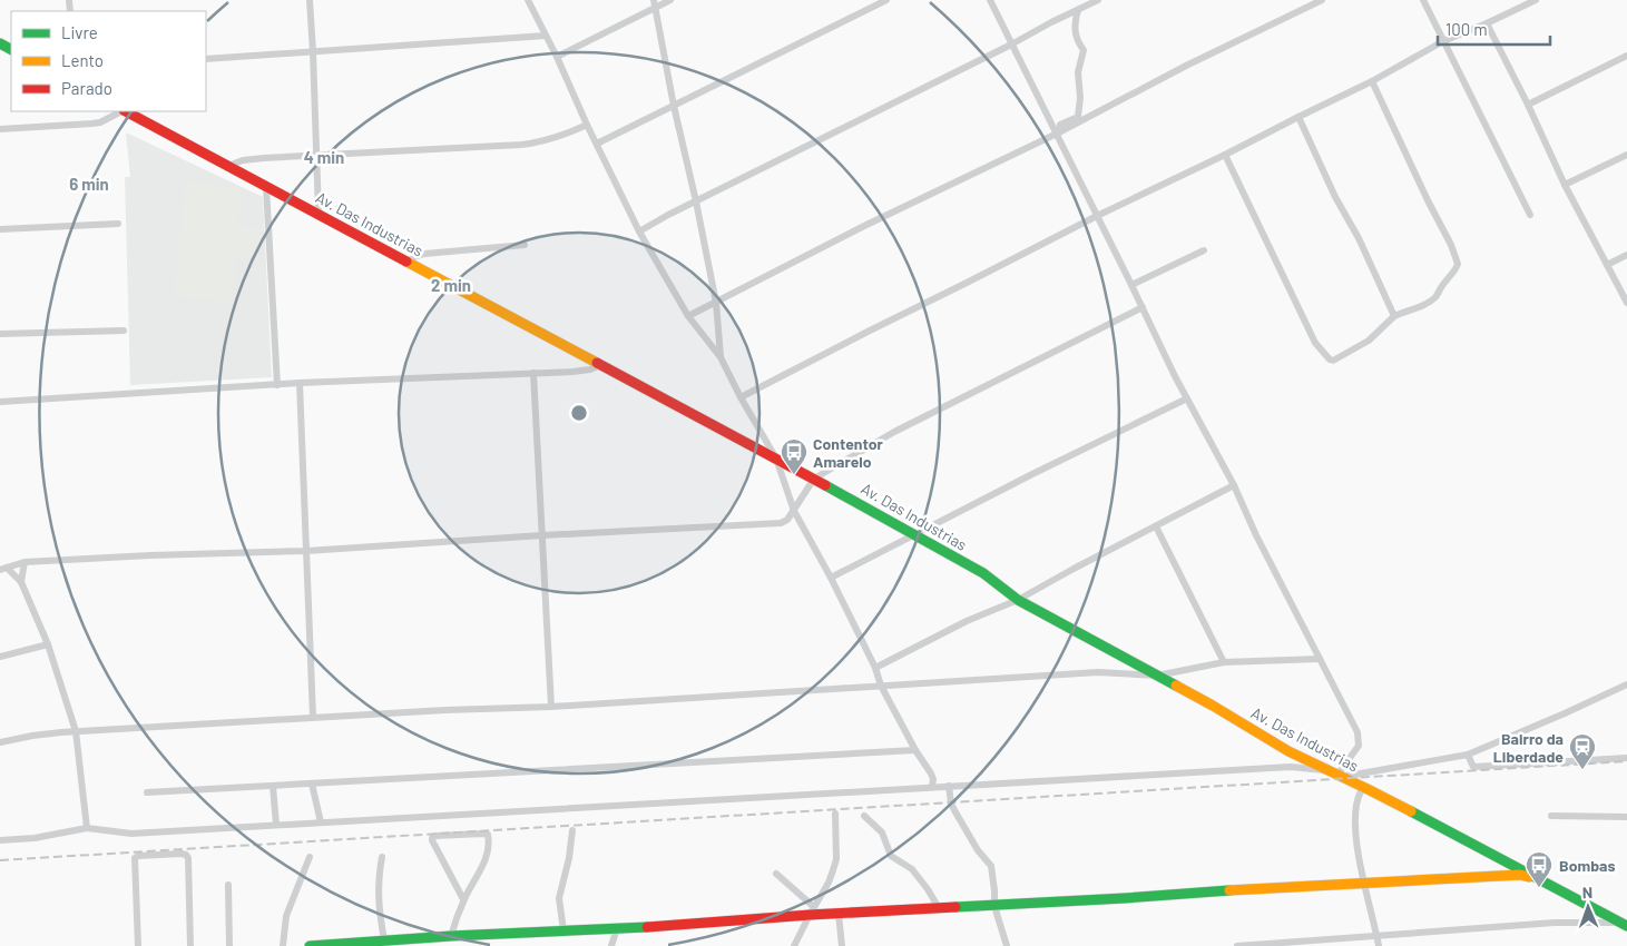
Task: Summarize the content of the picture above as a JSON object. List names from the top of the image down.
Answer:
{
  "streets": {
    "main road": ["Av. Das Industrias"]
  },
  "places": {
    "bus stop": ["Contentor Amarelo", "Bombas"],
    "station": ["Bairro da Liberdade"]
  },
  "legend": ["Livre", "Lento", "Parado"],
  "scale_bar": "100 m",
  "north": "top",
  "rings": ["4 min", "6 min", "2 min"]
}
